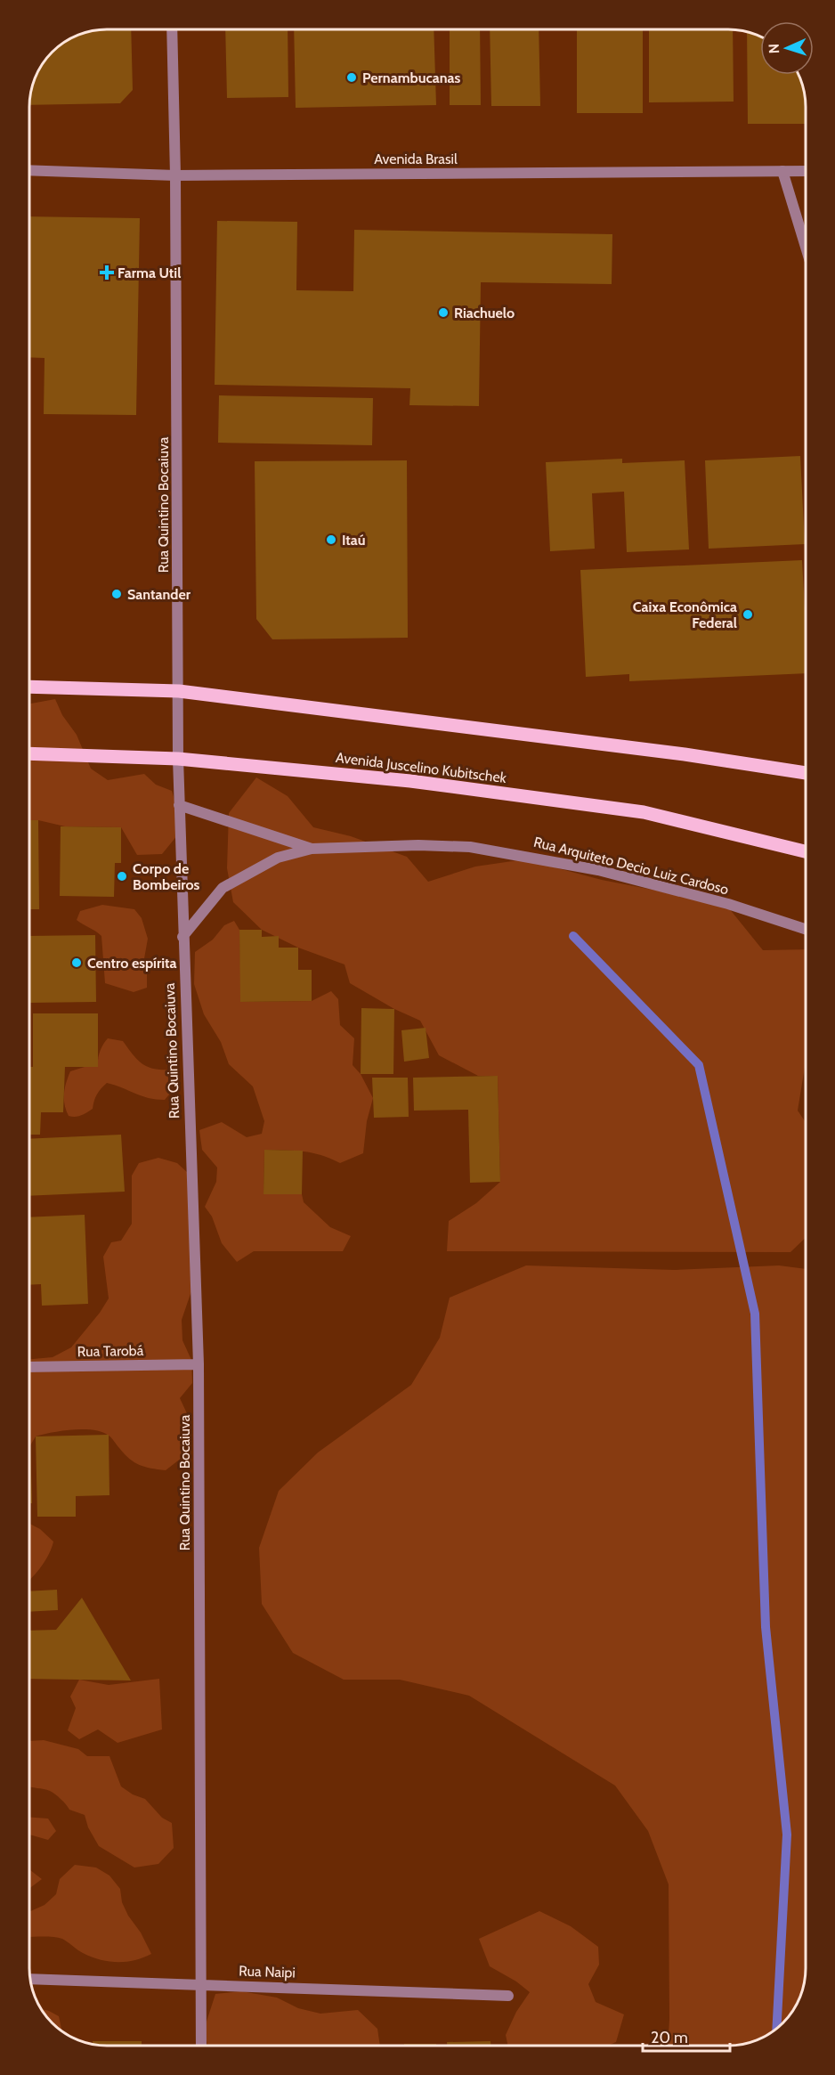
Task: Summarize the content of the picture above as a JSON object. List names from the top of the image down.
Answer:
{
  "streets": {
    "main road": ["Avenida Juscelino Kubitschek"],
    "street": [
      "Avenida Brasil",
      "Rua Quintino Bocaiuva",
      "Rua Arquiteto Decio Luiz Cardoso",
      "Rua Tarobá",
      "Rua Naipi"
    ]
  },
  "crossings": [
    ["Avenida Brasil", "Rua Quintino Bocaiuva"],
    ["Rua Quintino Bocaiuva", "Avenida Juscelino Kubitschek"],
    ["Rua Quintino Bocaiuva", "Rua Arquiteto Decio Luiz Cardoso"],
    ["Rua Quintino Bocaiuva", "Rua Tarobá"],
    ["Rua Quintino Bocaiuva", "Rua Naipi"]
  ],
  "places": {
    "other": [
      "Pernambucanas",
      "Riachuelo",
      "Itaú",
      "Santander",
      "Caixa Econômica Federal",
      "Corpo de Bombeiros",
      "Centro espírita"
    ],
    "health": ["Farma Util"]
  },
  "scale_bar": "20 m",
  "north": "left"
}
